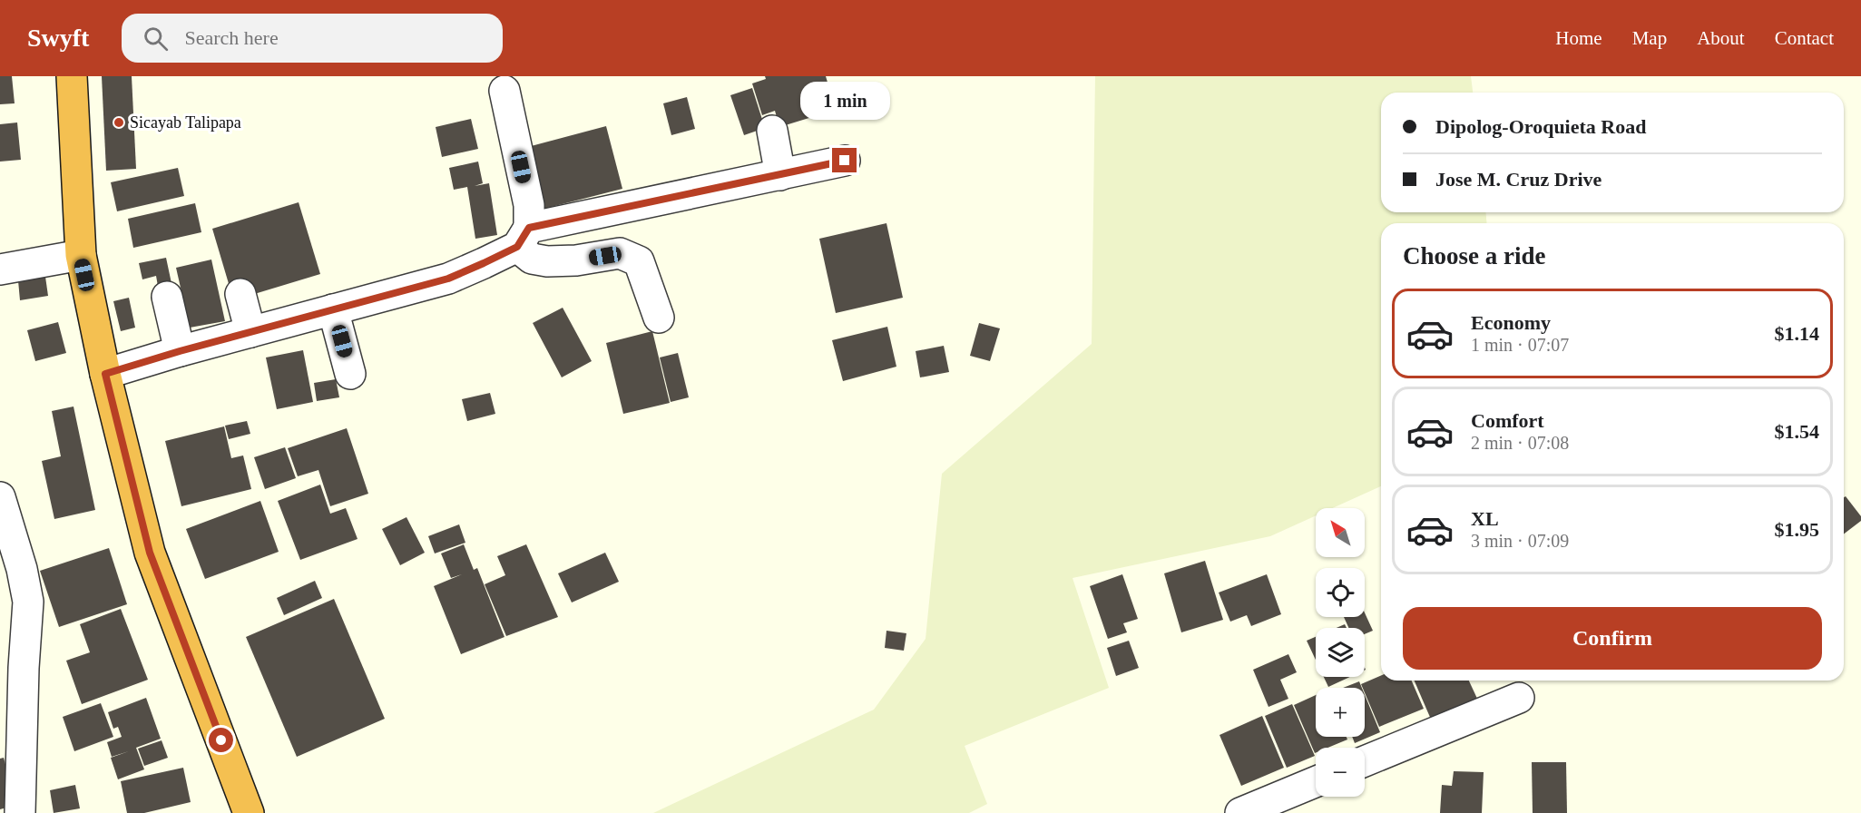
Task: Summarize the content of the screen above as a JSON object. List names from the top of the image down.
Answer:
{
  "places": ["Sicayab Talipapa"],
  "north": "top left",
  "page": {
    "header": "Swyft",
    "search": "Search here",
    "nav": [
      "Home",
      "Map",
      "About",
      "Contact"
    ],
    "bubble": "1 min",
    "banner": ["Dipolog-Oroquieta Road", "Jose M. Cruz Drive"],
    "heading": "Choose a ride",
    "list": [
      {
        "name": "Economy",
        "note": "1 min · 07:07",
        "value": "$1.14"
      },
      {
        "name": "Comfort",
        "note": "2 min · 07:08",
        "value": "$1.54"
      },
      {
        "name": "XL",
        "note": "3 min · 07:09",
        "value": "$1.95"
      }
    ],
    "map_buttons": ["+", "−"],
    "buttons": "Confirm"
  }
}
